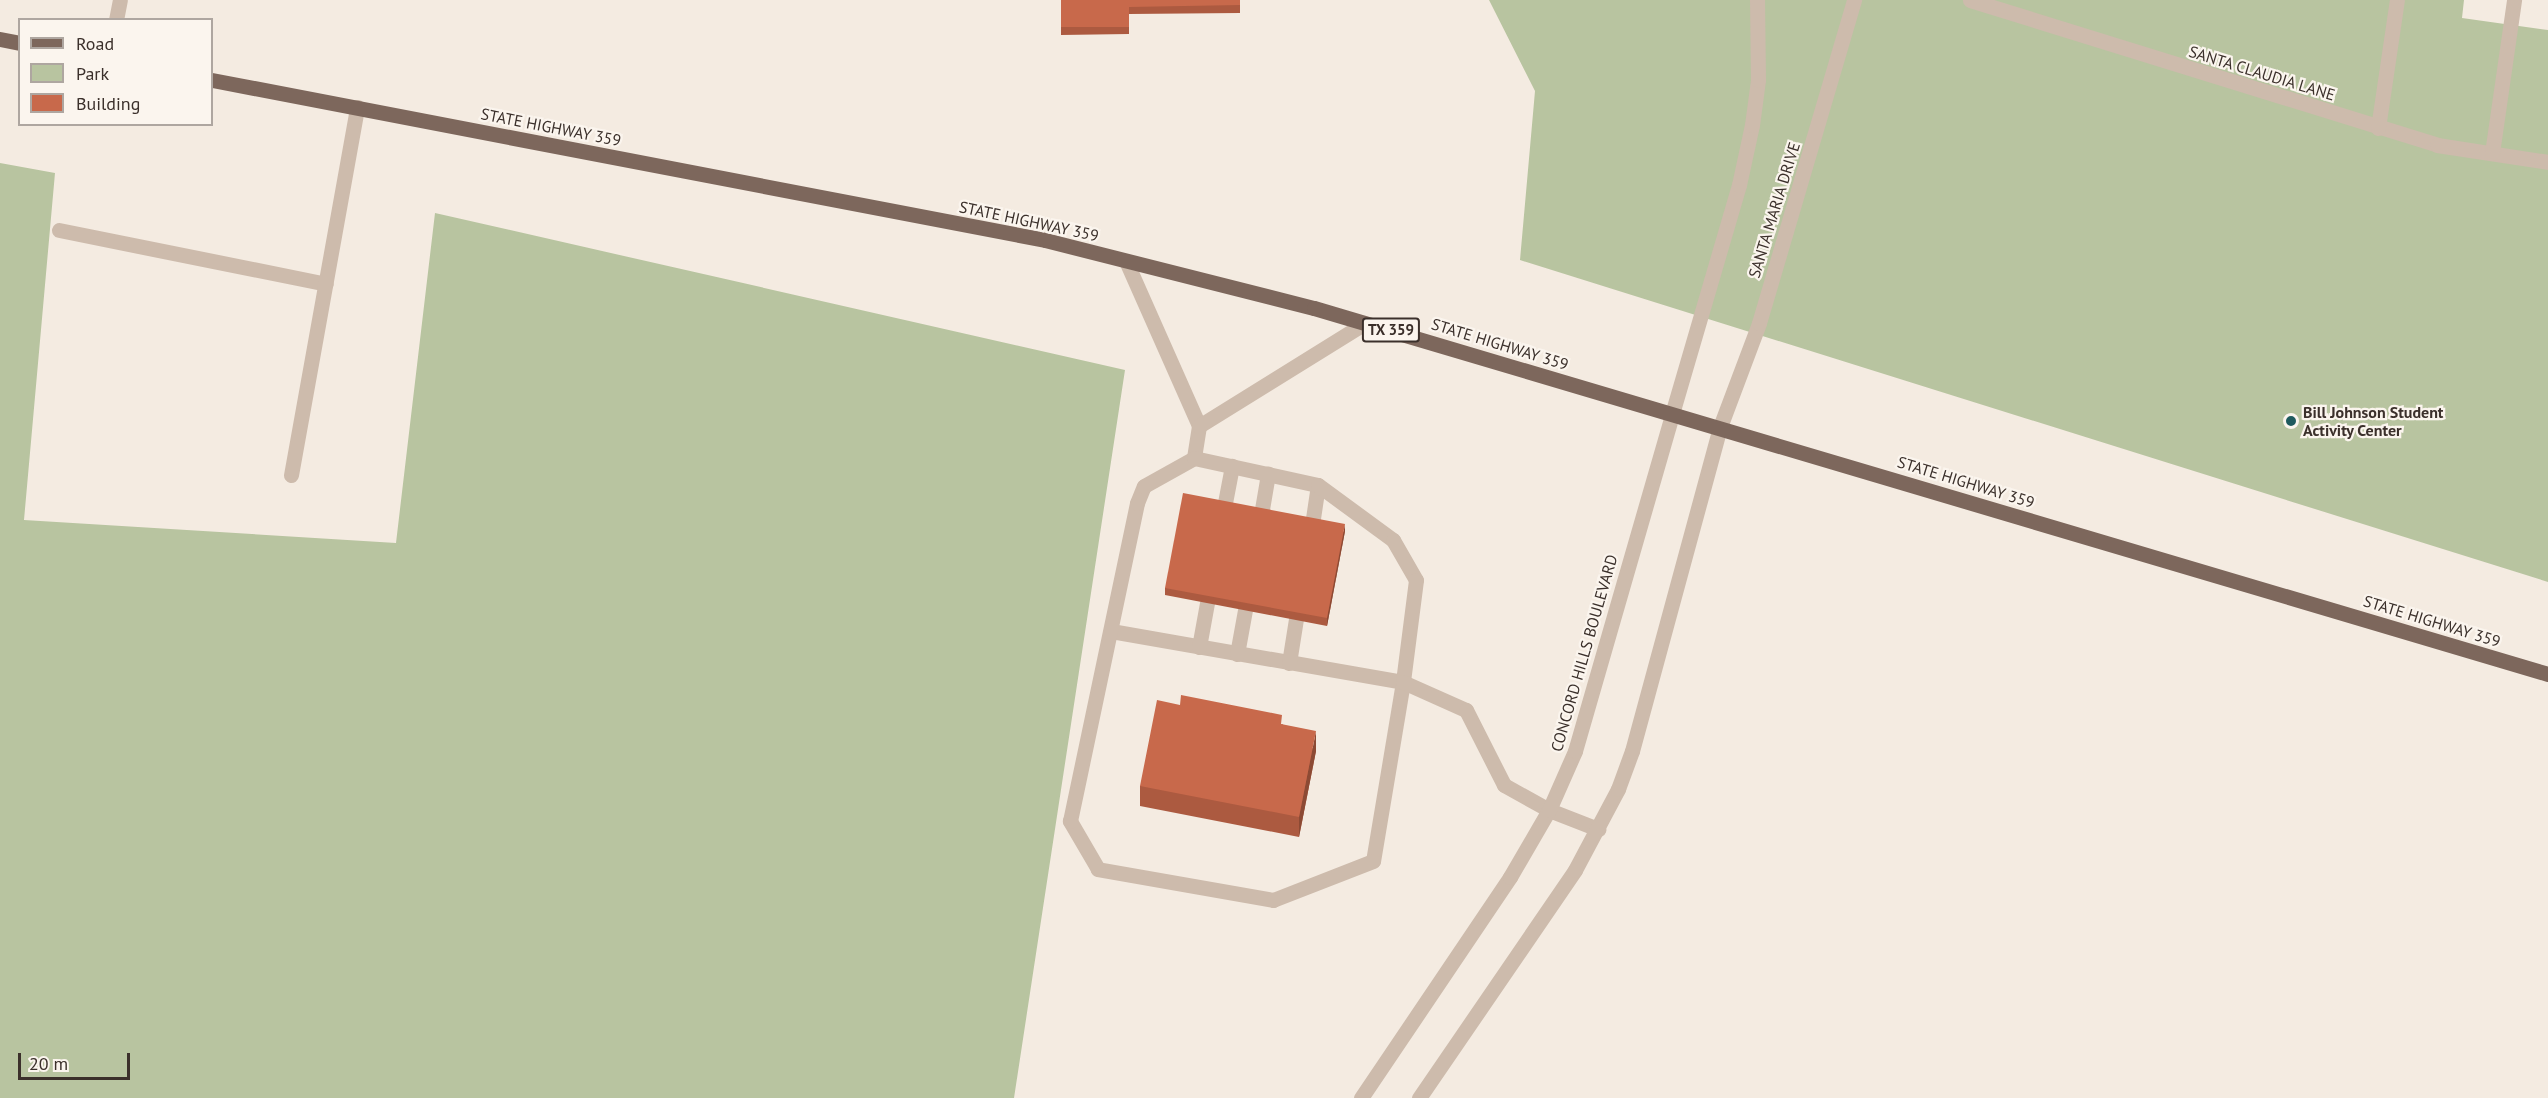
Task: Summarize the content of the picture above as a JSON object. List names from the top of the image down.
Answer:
{
  "streets": {
    "main road": ["STATE HIGHWAY 359", "TX 359"],
    "street": ["SANTA CLAUDIA LANE", "SANTA MARIA DRIVE", "CONCORD HILLS BOULEVARD"]
  },
  "crossings": [
    ["STATE HIGHWAY 359", "SANTA MARIA DRIVE"],
    ["STATE HIGHWAY 359", "CONCORD HILLS BOULEVARD"]
  ],
  "places": ["Bill Johnson Student Activity Center"],
  "legend": ["Road", "Park", "Building"],
  "scale_bar": "20 m"
}
